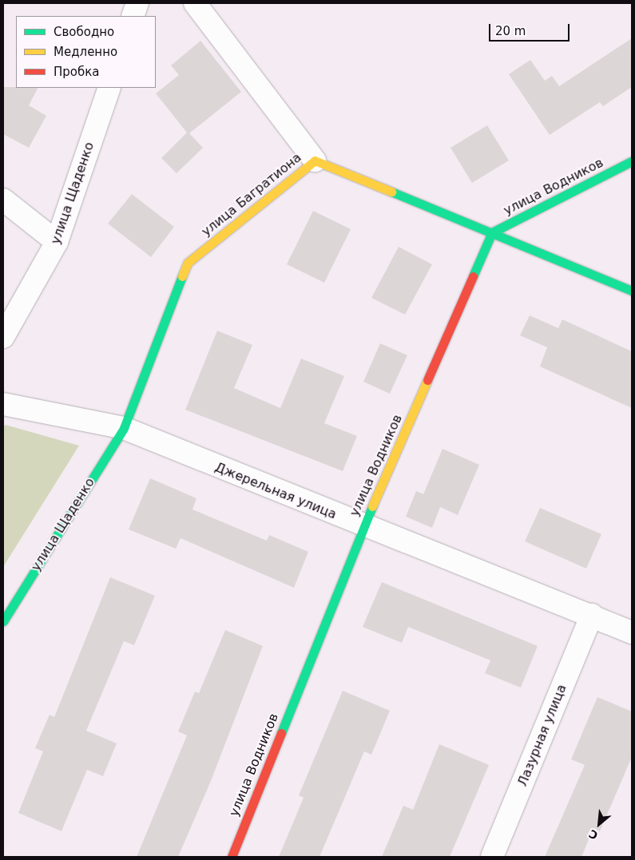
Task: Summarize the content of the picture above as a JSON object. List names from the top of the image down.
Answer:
{
  "streets": {
    "street": [
      "улица Водников",
      "улица Щаденко",
      "улица Багратиона",
      "Джерельная улица",
      "Лазурная улица"
    ]
  },
  "crossings": [
    ["улица Водников", "улица Багратиона"],
    ["улица Водников", "Джерельная улица"],
    ["улица Щаденко", "улица Багратиона"],
    ["улица Щаденко", "Джерельная улица"],
    ["улица Багратиона", "Джерельная улица"],
    ["Джерельная улица", "Лазурная улица"]
  ],
  "legend": ["Свободно", "Медленно", "Пробка"],
  "scale_bar": "20 m",
  "north": "bottom left"
}
